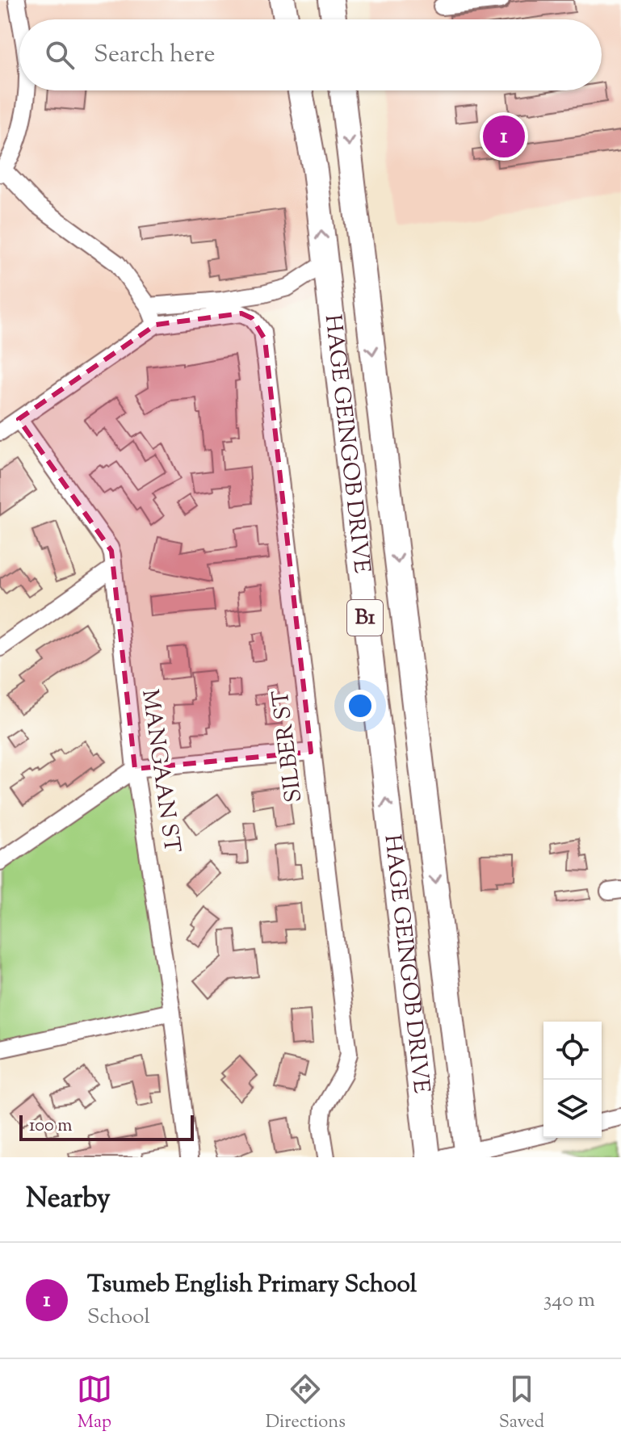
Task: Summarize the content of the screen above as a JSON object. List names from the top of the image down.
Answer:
{
  "streets": {
    "highway": ["HAGE GEINGOB DRIVE", "B1"],
    "street": ["SILBER ST", "MANGAAN ST"]
  },
  "scale_bar": "100 m",
  "page": {
    "search": "Search here",
    "pins": "1",
    "scale": "100 m",
    "heading": "Nearby",
    "list": [
      {
        "mark": "1",
        "name": "Tsumeb English Primary School",
        "note": "School",
        "value": "340 m"
      }
    ],
    "nav": ["Map", "Directions", "Saved"]
  }
}
